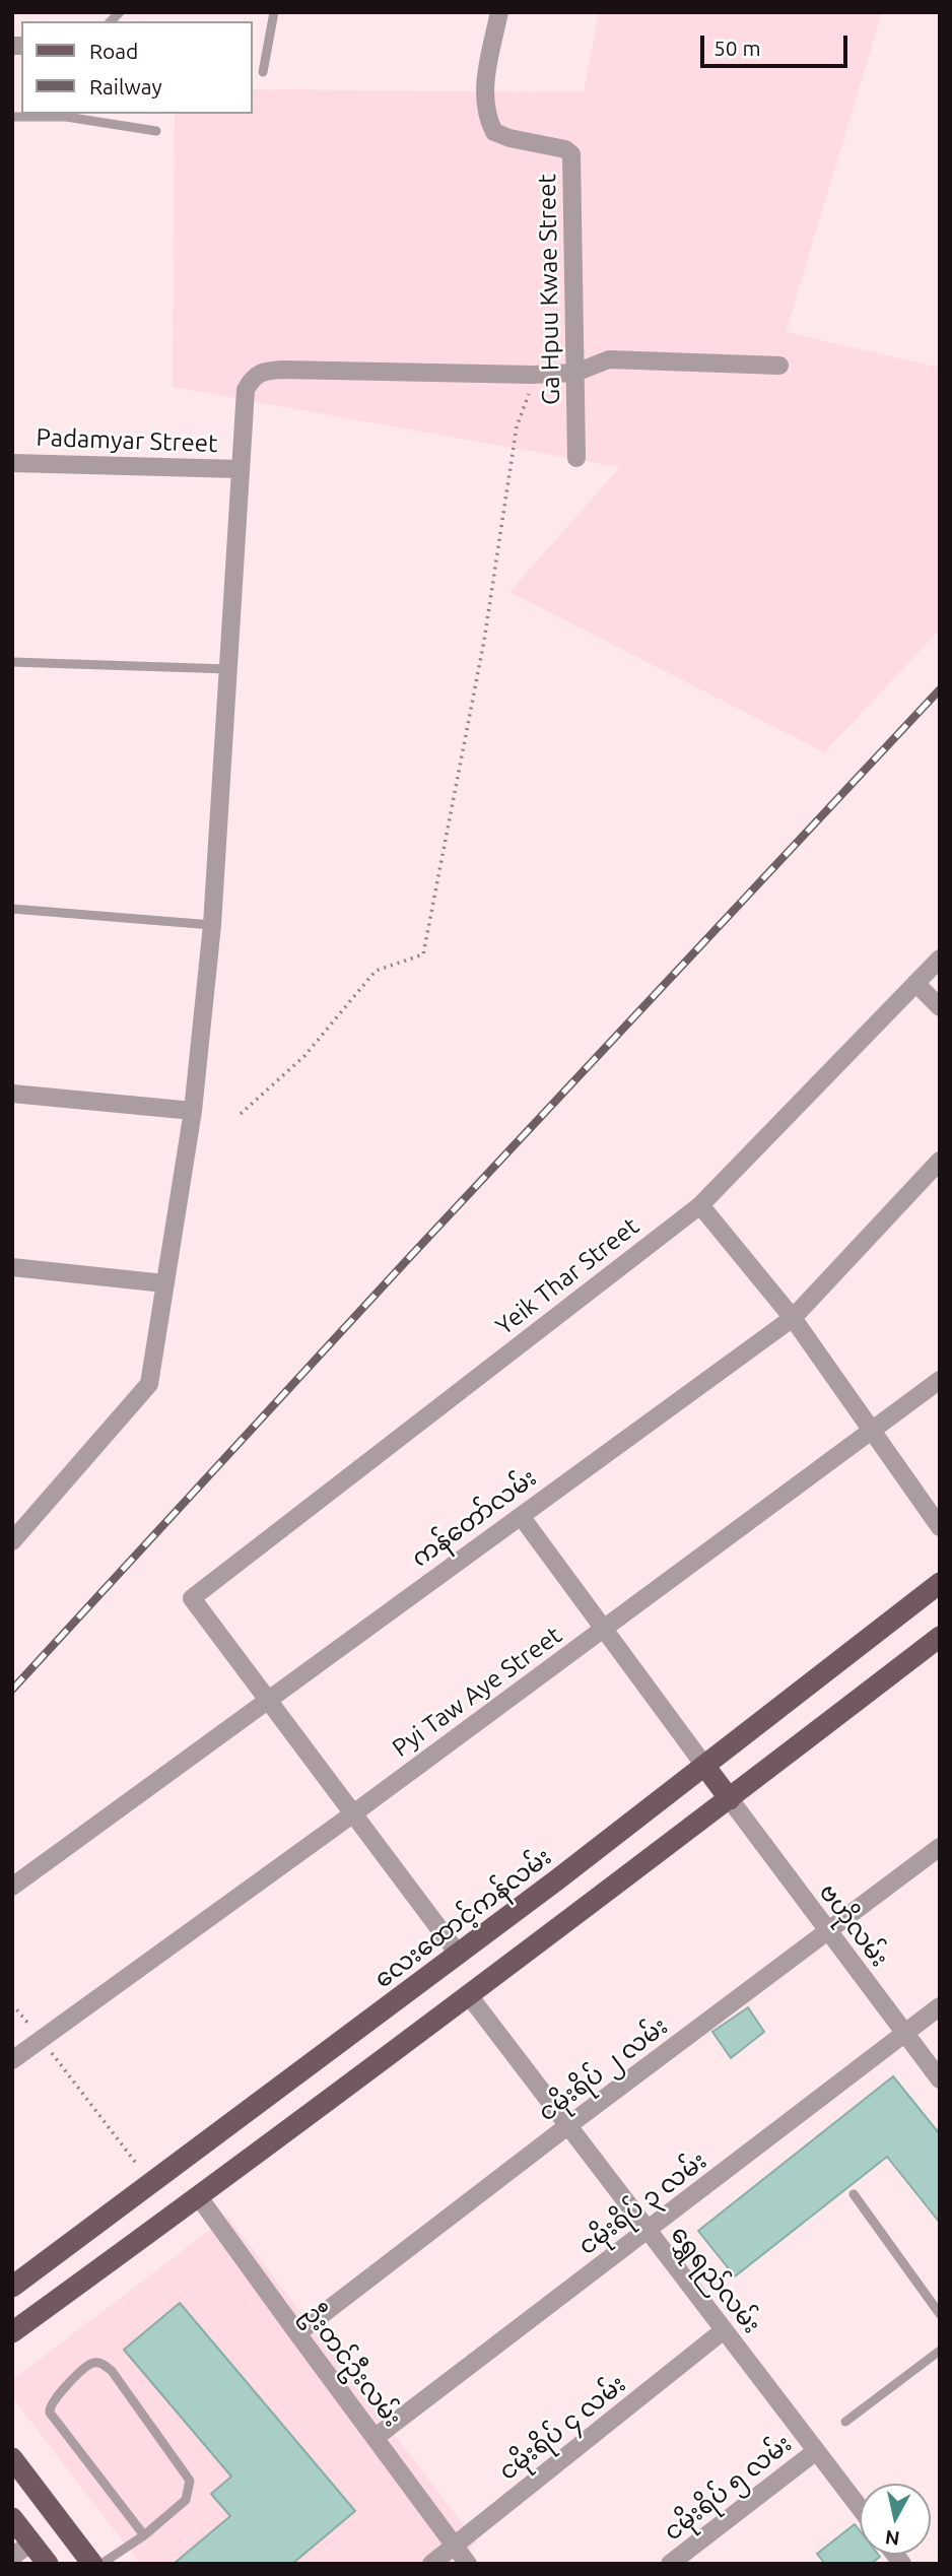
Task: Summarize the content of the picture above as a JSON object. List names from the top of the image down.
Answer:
{
  "streets": {
    "main road": ["လေးထောင့်ကန်လမ်း"],
    "street": [
      "Ga Hpuu Kwae Street",
      "Padamyar Street",
      "Yeik Thar Street",
      "ကန်တော်လမ်း",
      "Pyi Taw Aye Street",
      "ဗဟိုလမ်း",
      "ငမိုးရိပ် ၂ လမ်း",
      "ငမိုးရိပ် ၃ လမ်း",
      "ရွှေရည်လမ်း",
      "ဦးတင်ဦးလမ်း",
      "ငမိုးရိပ် ၄ လမ်း",
      "ငမိုးရိပ် ၅ လမ်း"
    ]
  },
  "crossings": [
    ["Yeik Thar Street", "ကန်တော်လမ်း"],
    ["ဗဟိုလမ်း", "ငမိုးရိပ် ၂ လမ်း"],
    ["ဗဟိုလမ်း", "ငမိုးရိပ် ၃ လမ်း"],
    ["ငမိုးရိပ် ၂ လမ်း", "ရွှေရည်လမ်း"],
    ["ငမိုးရိပ် ၂ လမ်း", "ဦးတင်ဦးလမ်း"],
    ["ငမိုးရိပ် ၃ လမ်း", "ရွှေရည်လမ်း"],
    ["ငမိုးရိပ် ၃ လမ်း", "ဦးတင်ဦးလမ်း"],
    ["ရွှေရည်လမ်း", "ငမိုးရိပ် ၄ လမ်း"],
    ["ရွှေရည်လမ်း", "ငမိုးရိပ် ၅ လမ်း"],
    ["ဦးတင်ဦးလမ်း", "ငမိုးရိပ် ၄ လမ်း"]
  ],
  "legend": ["Road", "Railway"],
  "scale_bar": "50 m",
  "north": "bottom"
}
